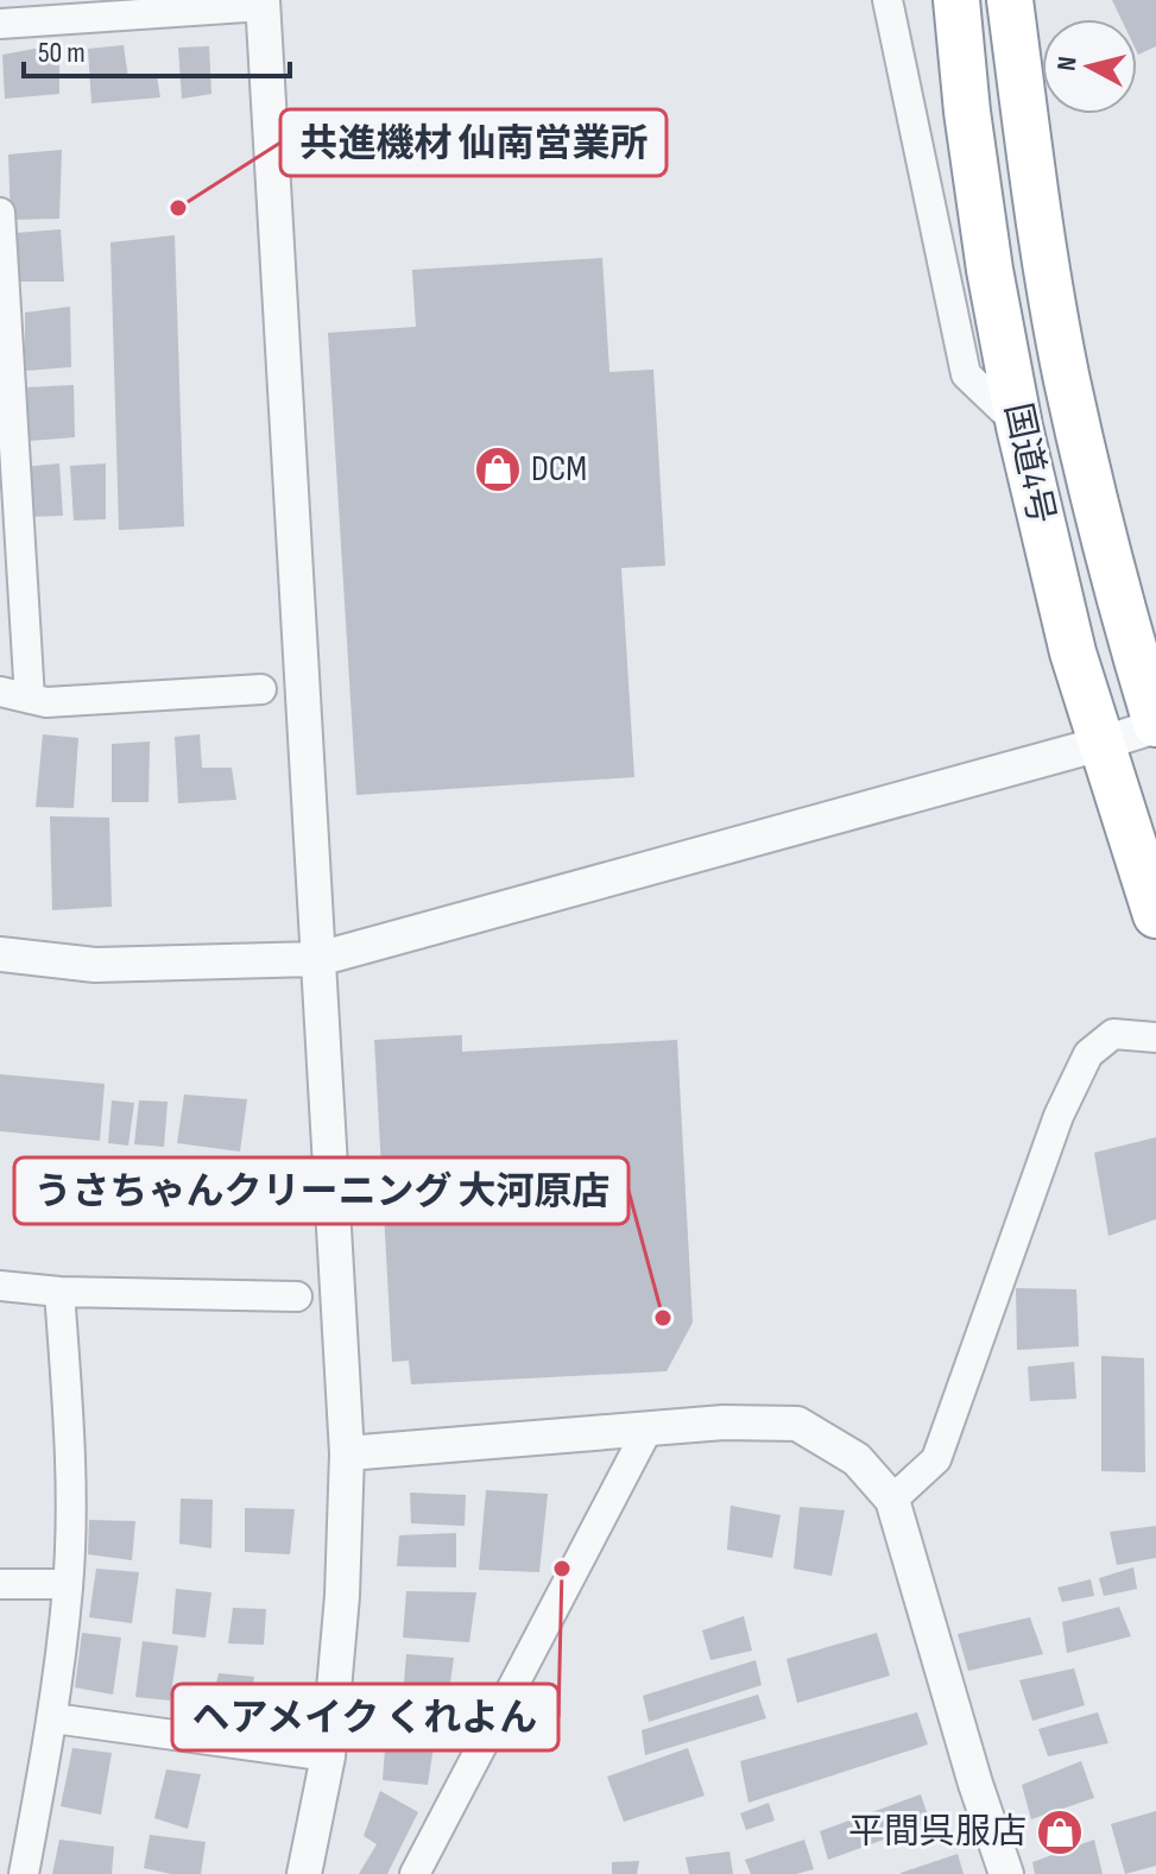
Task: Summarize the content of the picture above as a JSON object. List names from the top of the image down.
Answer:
{
  "streets": {
    "highway": ["国道4号"]
  },
  "places": {
    "other": ["共進機材 仙南営業所", "うさちゃんクリーニング 大河原店", "ヘアメイク くれよん"],
    "shop": ["DCM", "平間呉服店"]
  },
  "scale_bar": "50 m",
  "north": "left"
}
